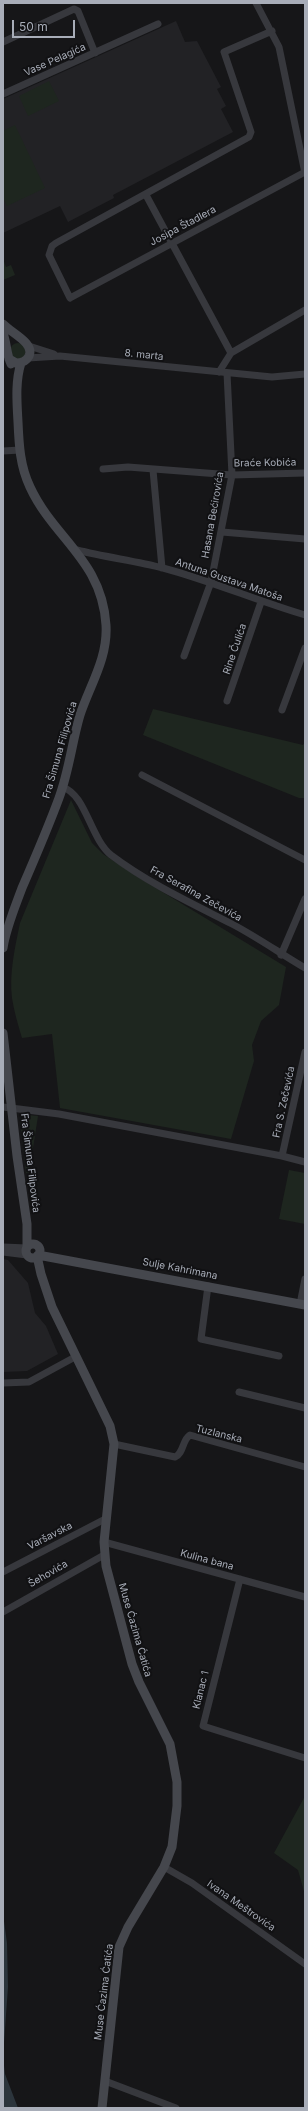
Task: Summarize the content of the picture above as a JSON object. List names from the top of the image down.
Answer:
{
  "streets": {
    "main road": ["Fra Šimuna Filipovića", "Sulje Kahrimana", "Muse Ćazima Ćatića"],
    "street": [
      "Vase Pelagića",
      "Josipa Štadlera",
      "8. marta",
      "Braće Kobića",
      "Hasana Bećirovića",
      "Antuna Gustava Matoša",
      "Rine Čulića",
      "Fra Serafina Zečevića",
      "Fra S. Zečevića",
      "Tuzlanska",
      "Varšavska",
      "Kulina bana",
      "Šehovića",
      "Klanac 1",
      "Ivana Meštrovića"
    ]
  },
  "crossings": [
    ["8. marta", "Hasana Bećirovića"],
    ["Braće Kobića", "Hasana Bećirovića"],
    ["Hasana Bećirovića", "Antuna Gustava Matoša"],
    ["Antuna Gustava Matoša", "Rine Čulića"],
    ["Antuna Gustava Matoša", "Fra Šimuna Filipovića"],
    ["Fra Šimuna Filipovića", "Fra Serafina Zečevića"],
    ["Fra Šimuna Filipovića", "Sulje Kahrimana"],
    ["Fra Šimuna Filipovića", "Muse Ćazima Ćatića"],
    ["Sulje Kahrimana", "Muse Ćazima Ćatića"],
    ["Tuzlanska", "Muse Ćazima Ćatića"],
    ["Varšavska", "Muse Ćazima Ćatića"],
    ["Kulina bana", "Muse Ćazima Ćatića"],
    ["Kulina bana", "Klanac 1"],
    ["Šehovića", "Muse Ćazima Ćatića"],
    ["Muse Ćazima Ćatića", "Ivana Meštrovića"]
  ],
  "scale_bar": "50 m"
}
